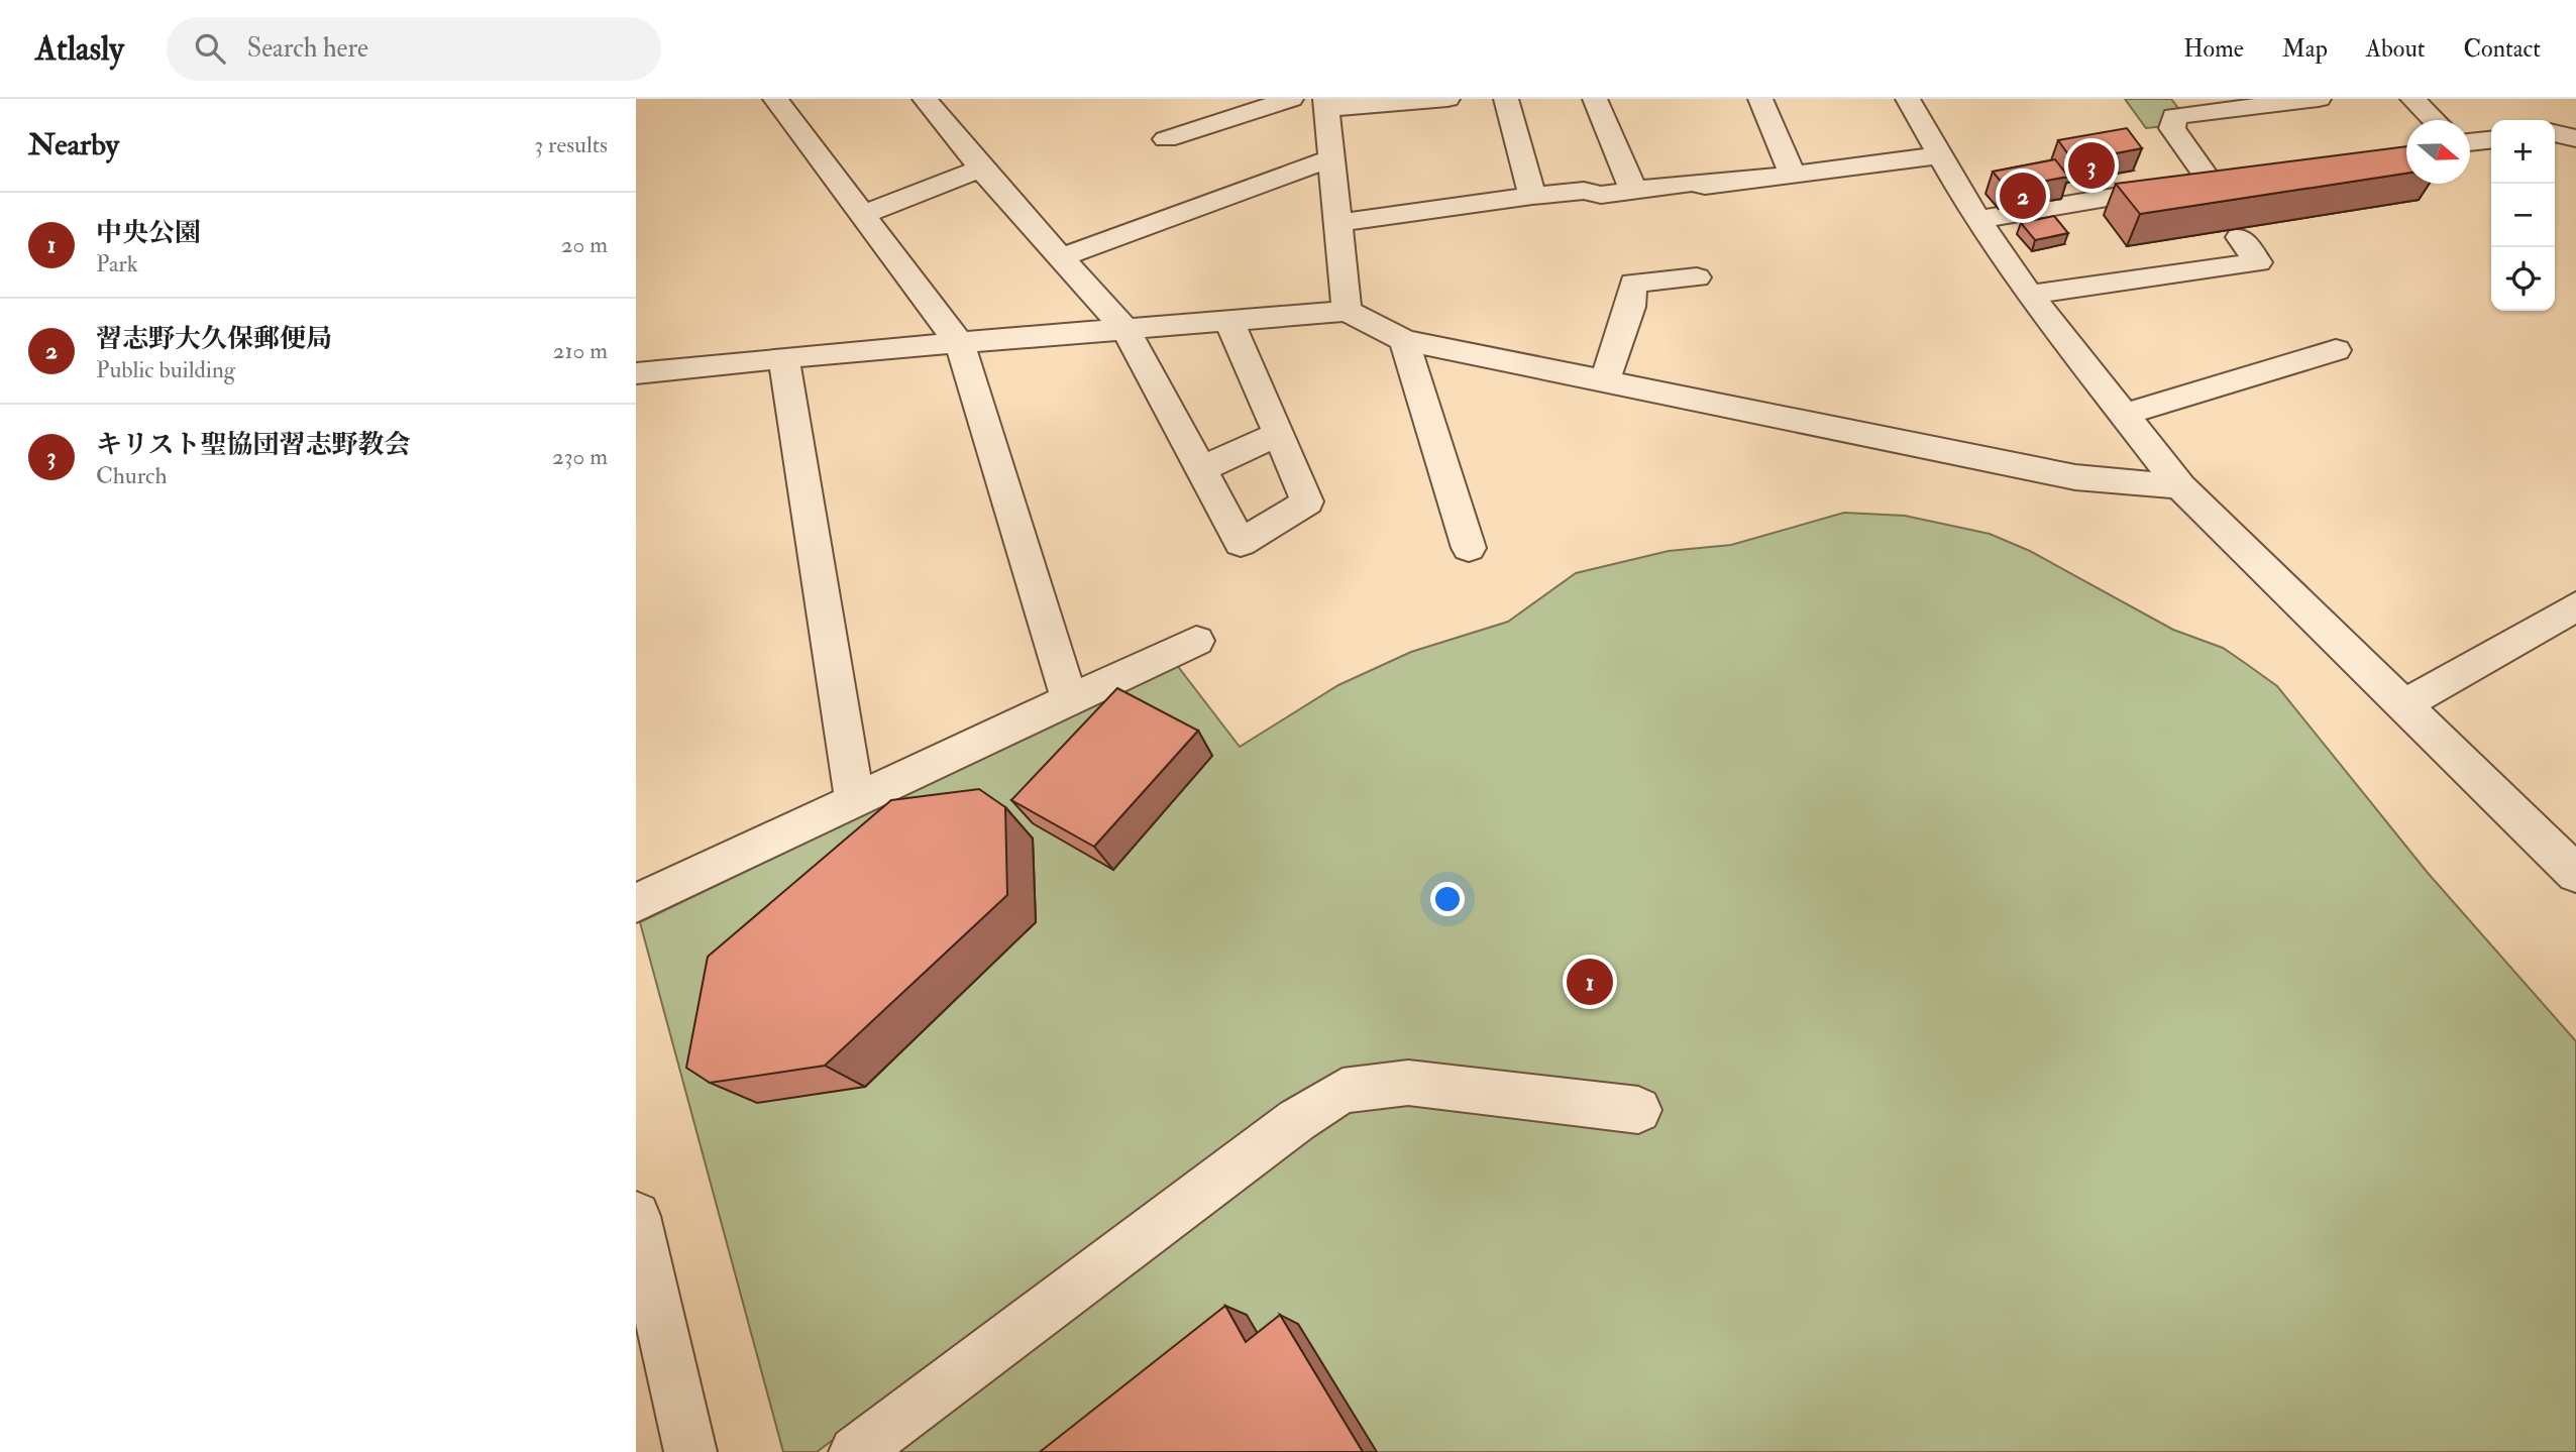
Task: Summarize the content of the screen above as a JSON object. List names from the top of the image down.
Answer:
{
  "north": "right",
  "page": {
    "header": "Atlasly",
    "search": "Search here",
    "nav": [
      "Home",
      "Map",
      "About",
      "Contact"
    ],
    "heading": ["Nearby", "3 results"],
    "map_buttons": ["+", "−"],
    "pins": ["3", "2", "1"],
    "list": [
      {
        "mark": "1",
        "name": "中央公園",
        "note": "Park",
        "value": "20 m"
      },
      {
        "mark": "2",
        "name": "習志野大久保郵便局",
        "note": "Public building",
        "value": "210 m"
      },
      {
        "mark": "3",
        "name": "キリスト聖協団習志野教会",
        "note": "Church",
        "value": "230 m"
      }
    ]
  }
}
